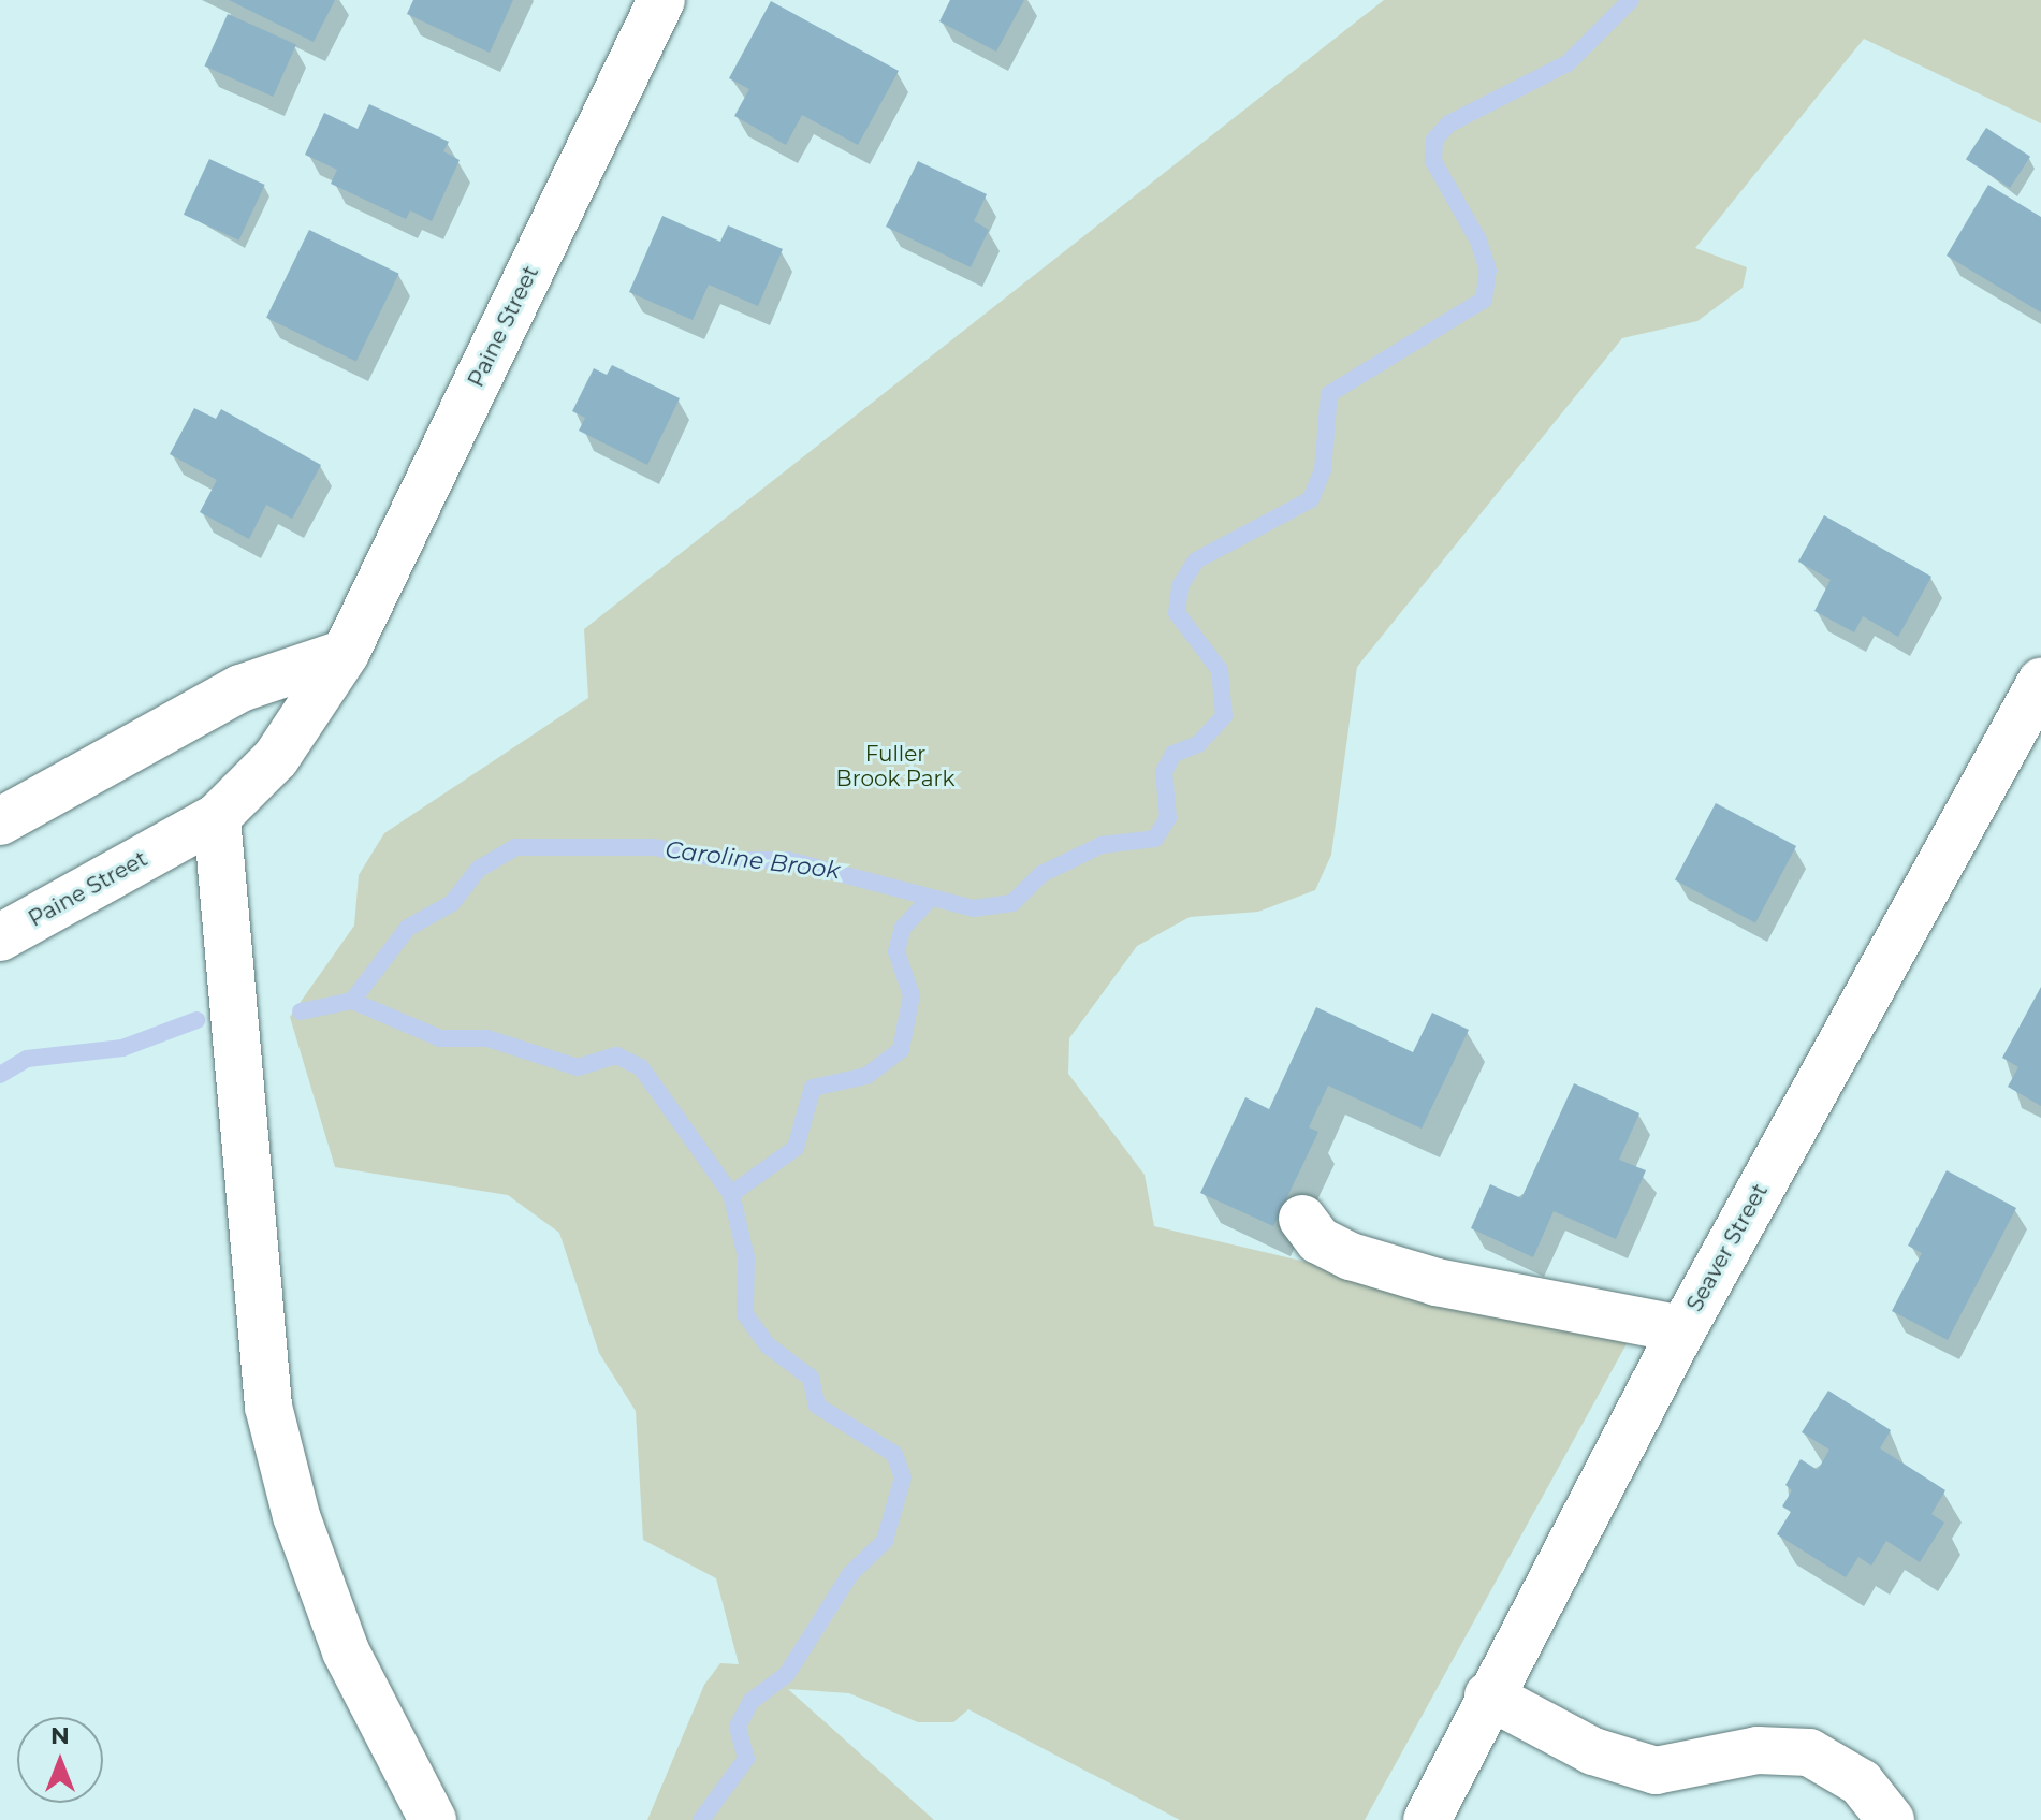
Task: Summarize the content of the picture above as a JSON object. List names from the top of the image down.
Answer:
{
  "streets": {
    "street": ["Paine Street", "Seaver Street"]
  },
  "water": ["Caroline Brook"],
  "parks": ["Fuller Brook Park"],
  "north": "top"
}
